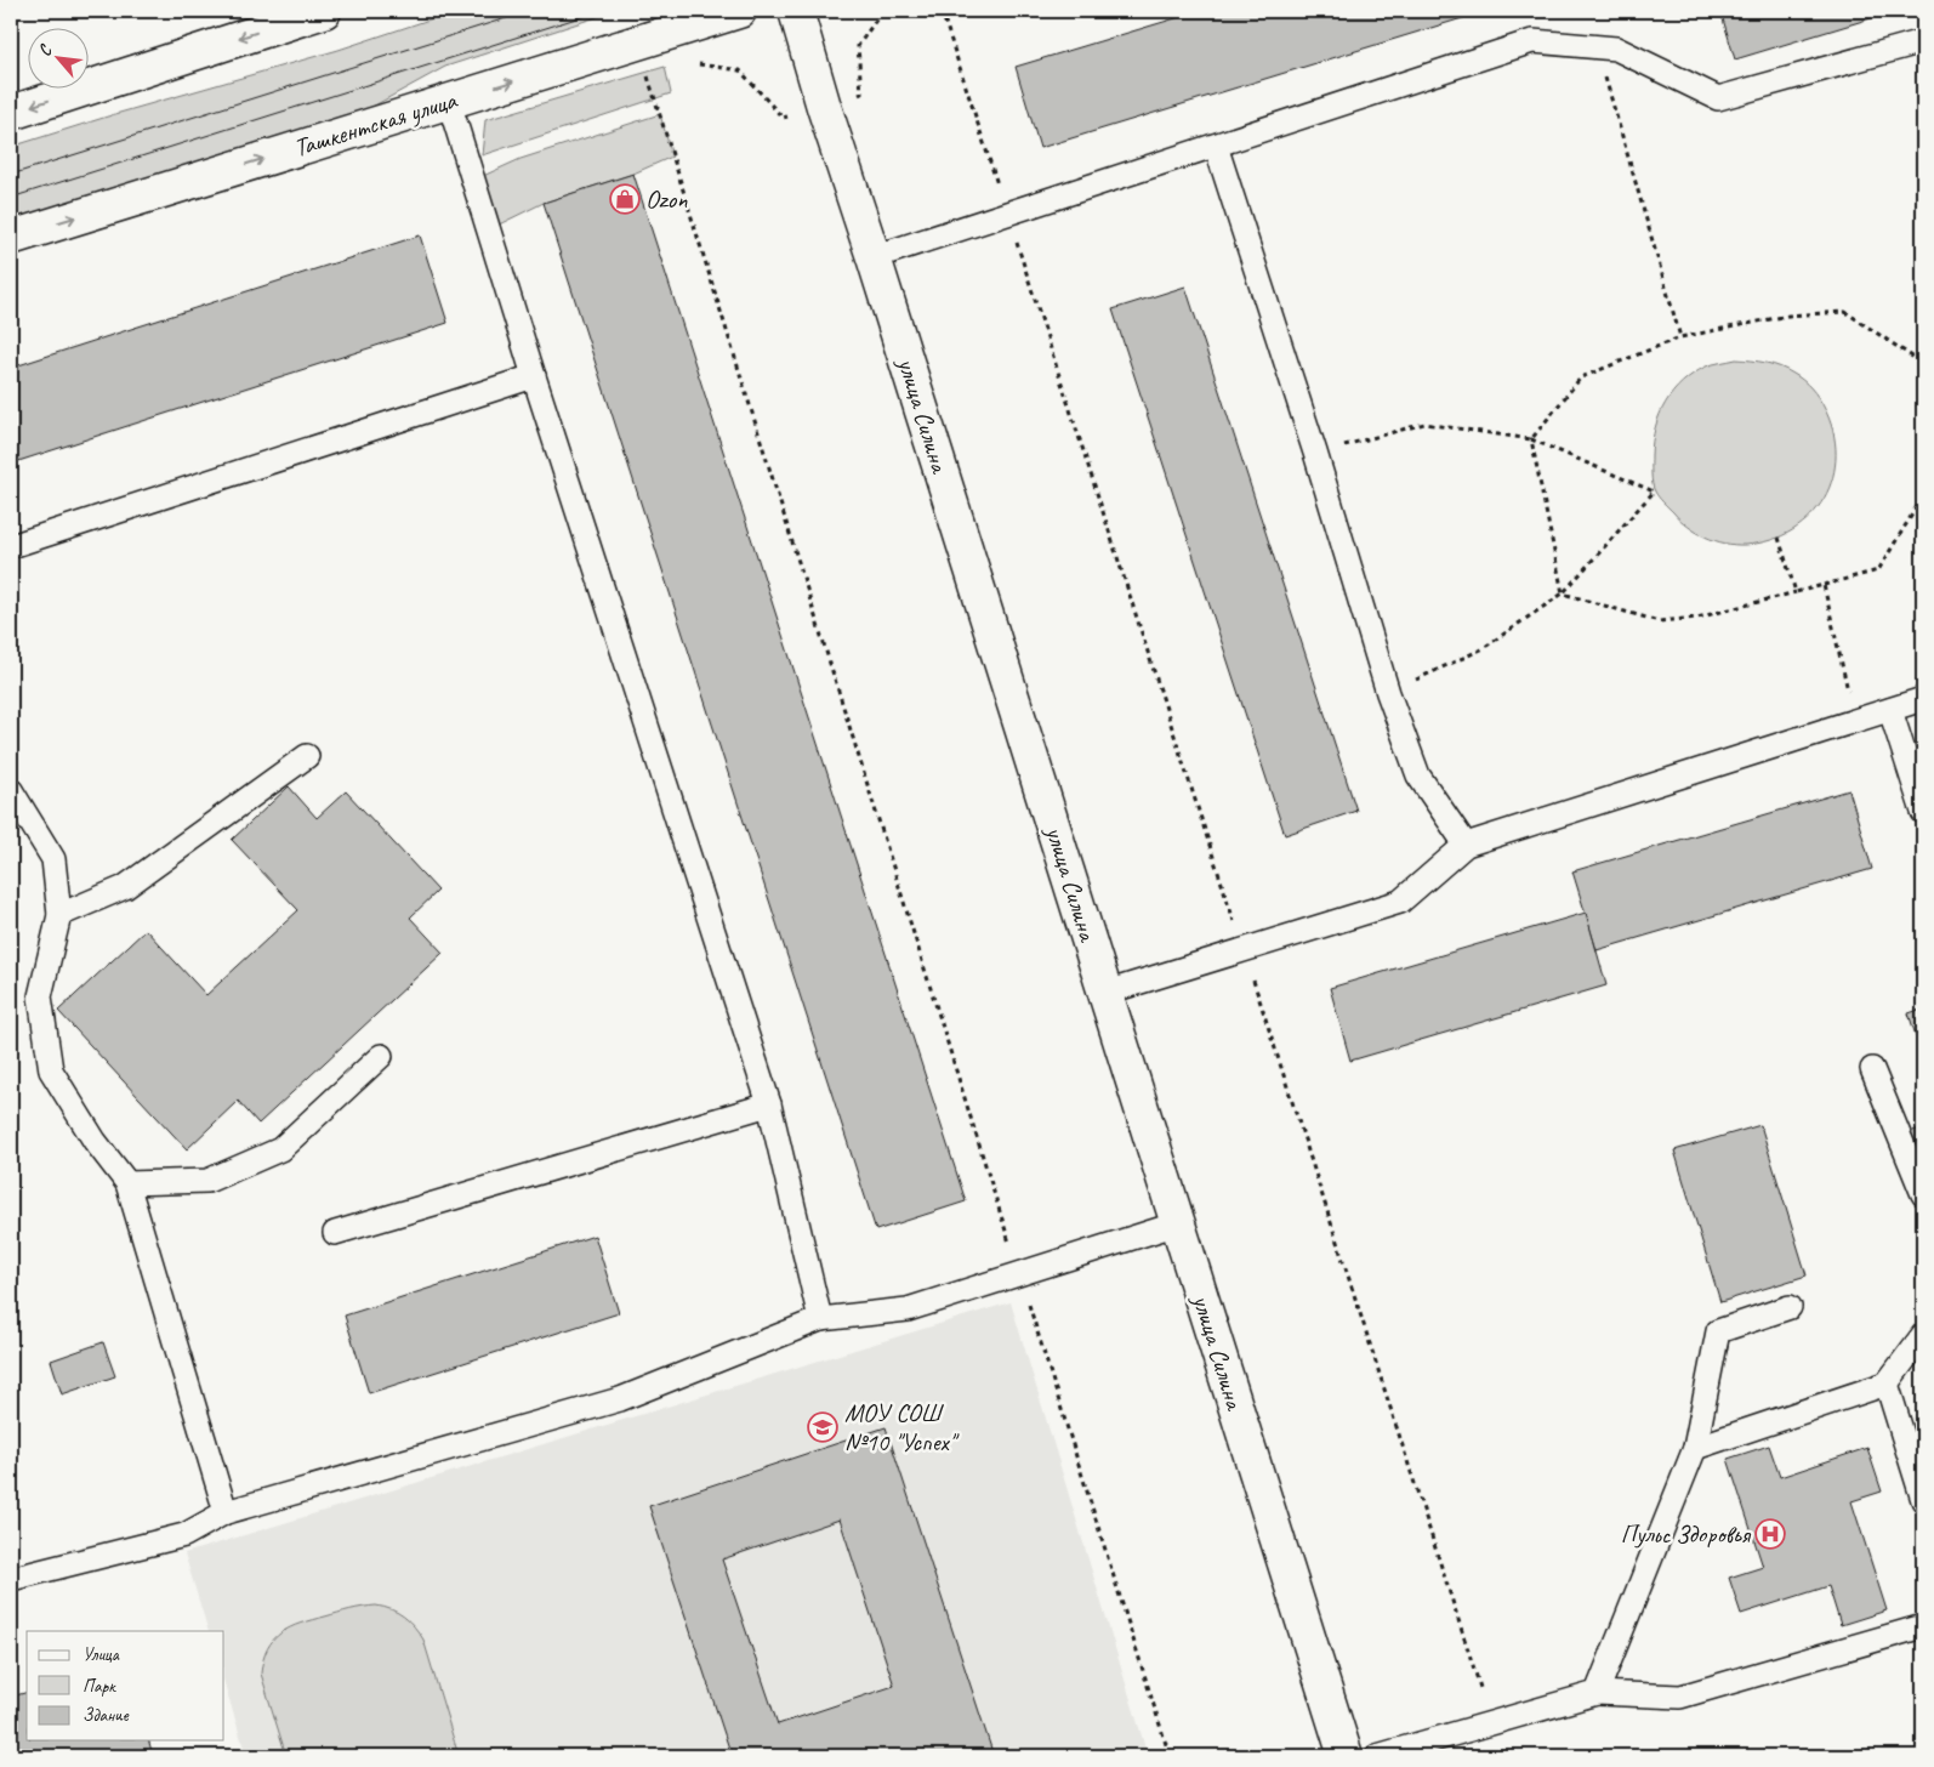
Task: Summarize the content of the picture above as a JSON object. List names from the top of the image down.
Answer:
{
  "streets": {
    "street": ["Ташкентская улица", "улица Силина"]
  },
  "places": {
    "shop": ["Ozon"],
    "school or university": ["МОУ СОШ №10 \"Успех\""],
    "hospital": ["Пульс Здоровья"]
  },
  "legend": ["Улица", "Парк", "Здание"],
  "north": "top left"
}
